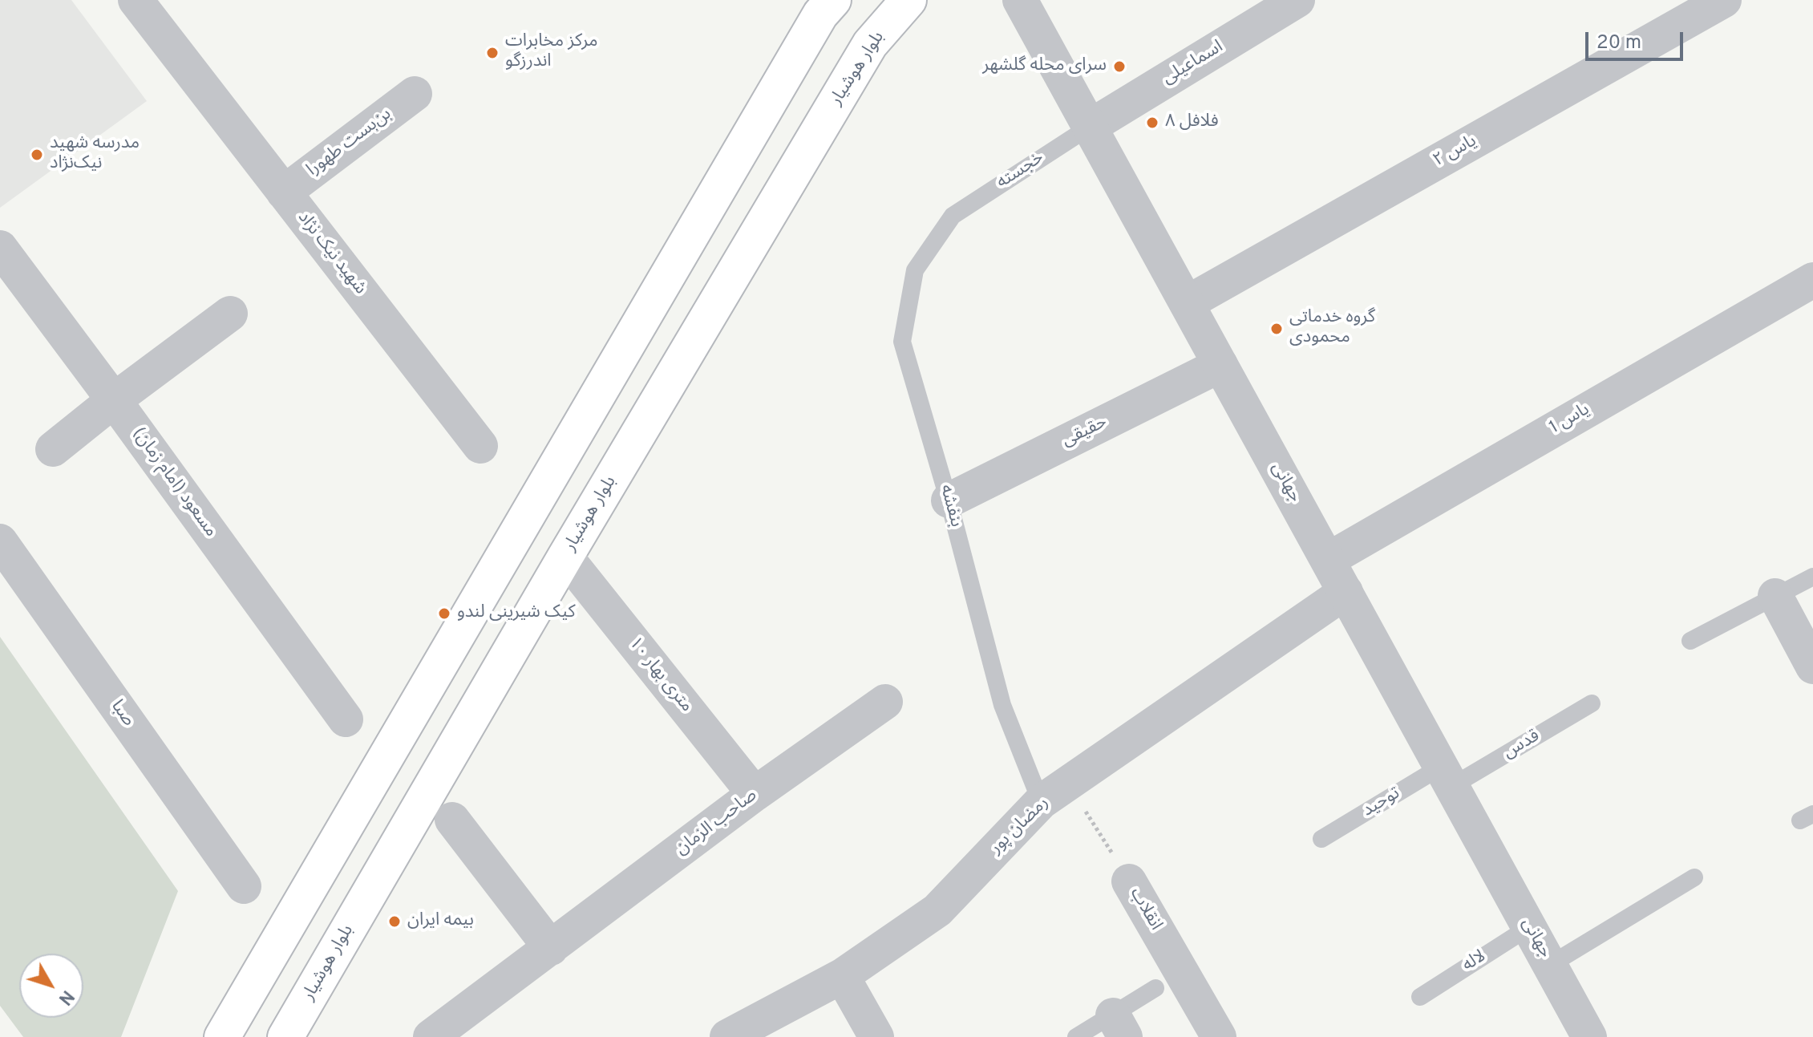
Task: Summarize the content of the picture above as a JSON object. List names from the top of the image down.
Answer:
{
  "streets": {
    "main road": ["بلوار هوشیار"],
    "street": [
      "اسماعیلی",
      "بن‌بست طهورا",
      "یاس ۲",
      "شهید نیک نژاد",
      "یاس 1",
      "حقیقی",
      "مسعود (امام زمان)",
      "جهانی",
      "۱۰ متری بهار",
      "صبا",
      "صاحب الزمان",
      "رمضان پور",
      "انقلاب"
    ],
    "lane": [
      "خجسته",
      "بنفشه",
      "قدس",
      "توحید",
      "لاله"
    ]
  },
  "crossings": [
    ["اسماعیلی", "خجسته"],
    ["اسماعیلی", "جهانی"],
    ["بلوار هوشیار", "۱۰ متری بهار"],
    ["بن‌بست طهورا", "شهید نیک نژاد"],
    ["یاس ۲", "جهانی"],
    ["خجسته", "جهانی"],
    ["خجسته", "بنفشه"],
    ["یاس 1", "جهانی"],
    ["حقیقی", "جهانی"],
    ["حقیقی", "بنفشه"],
    ["جهانی", "قدس"],
    ["جهانی", "توحید"],
    ["جهانی", "رمضان پور"],
    ["جهانی", "لاله"],
    ["بنفشه", "رمضان پور"],
    ["بنفشه", "انقلاب"],
    ["۱۰ متری بهار", "صاحب الزمان"],
    ["قدس", "توحید"],
    ["رمضان پور", "انقلاب"]
  ],
  "places": [
    "مرکز مخابرات اندرزگو",
    "سرای محله گلشهر",
    "فلافل ۸",
    "مدرسه شهید نیک‌نژاد",
    "گروه خدماتی محمودی",
    "کیک شیرینی لندو",
    "بیمه ایران"
  ],
  "scale_bar": "20 m",
  "north": "bottom right"
}
